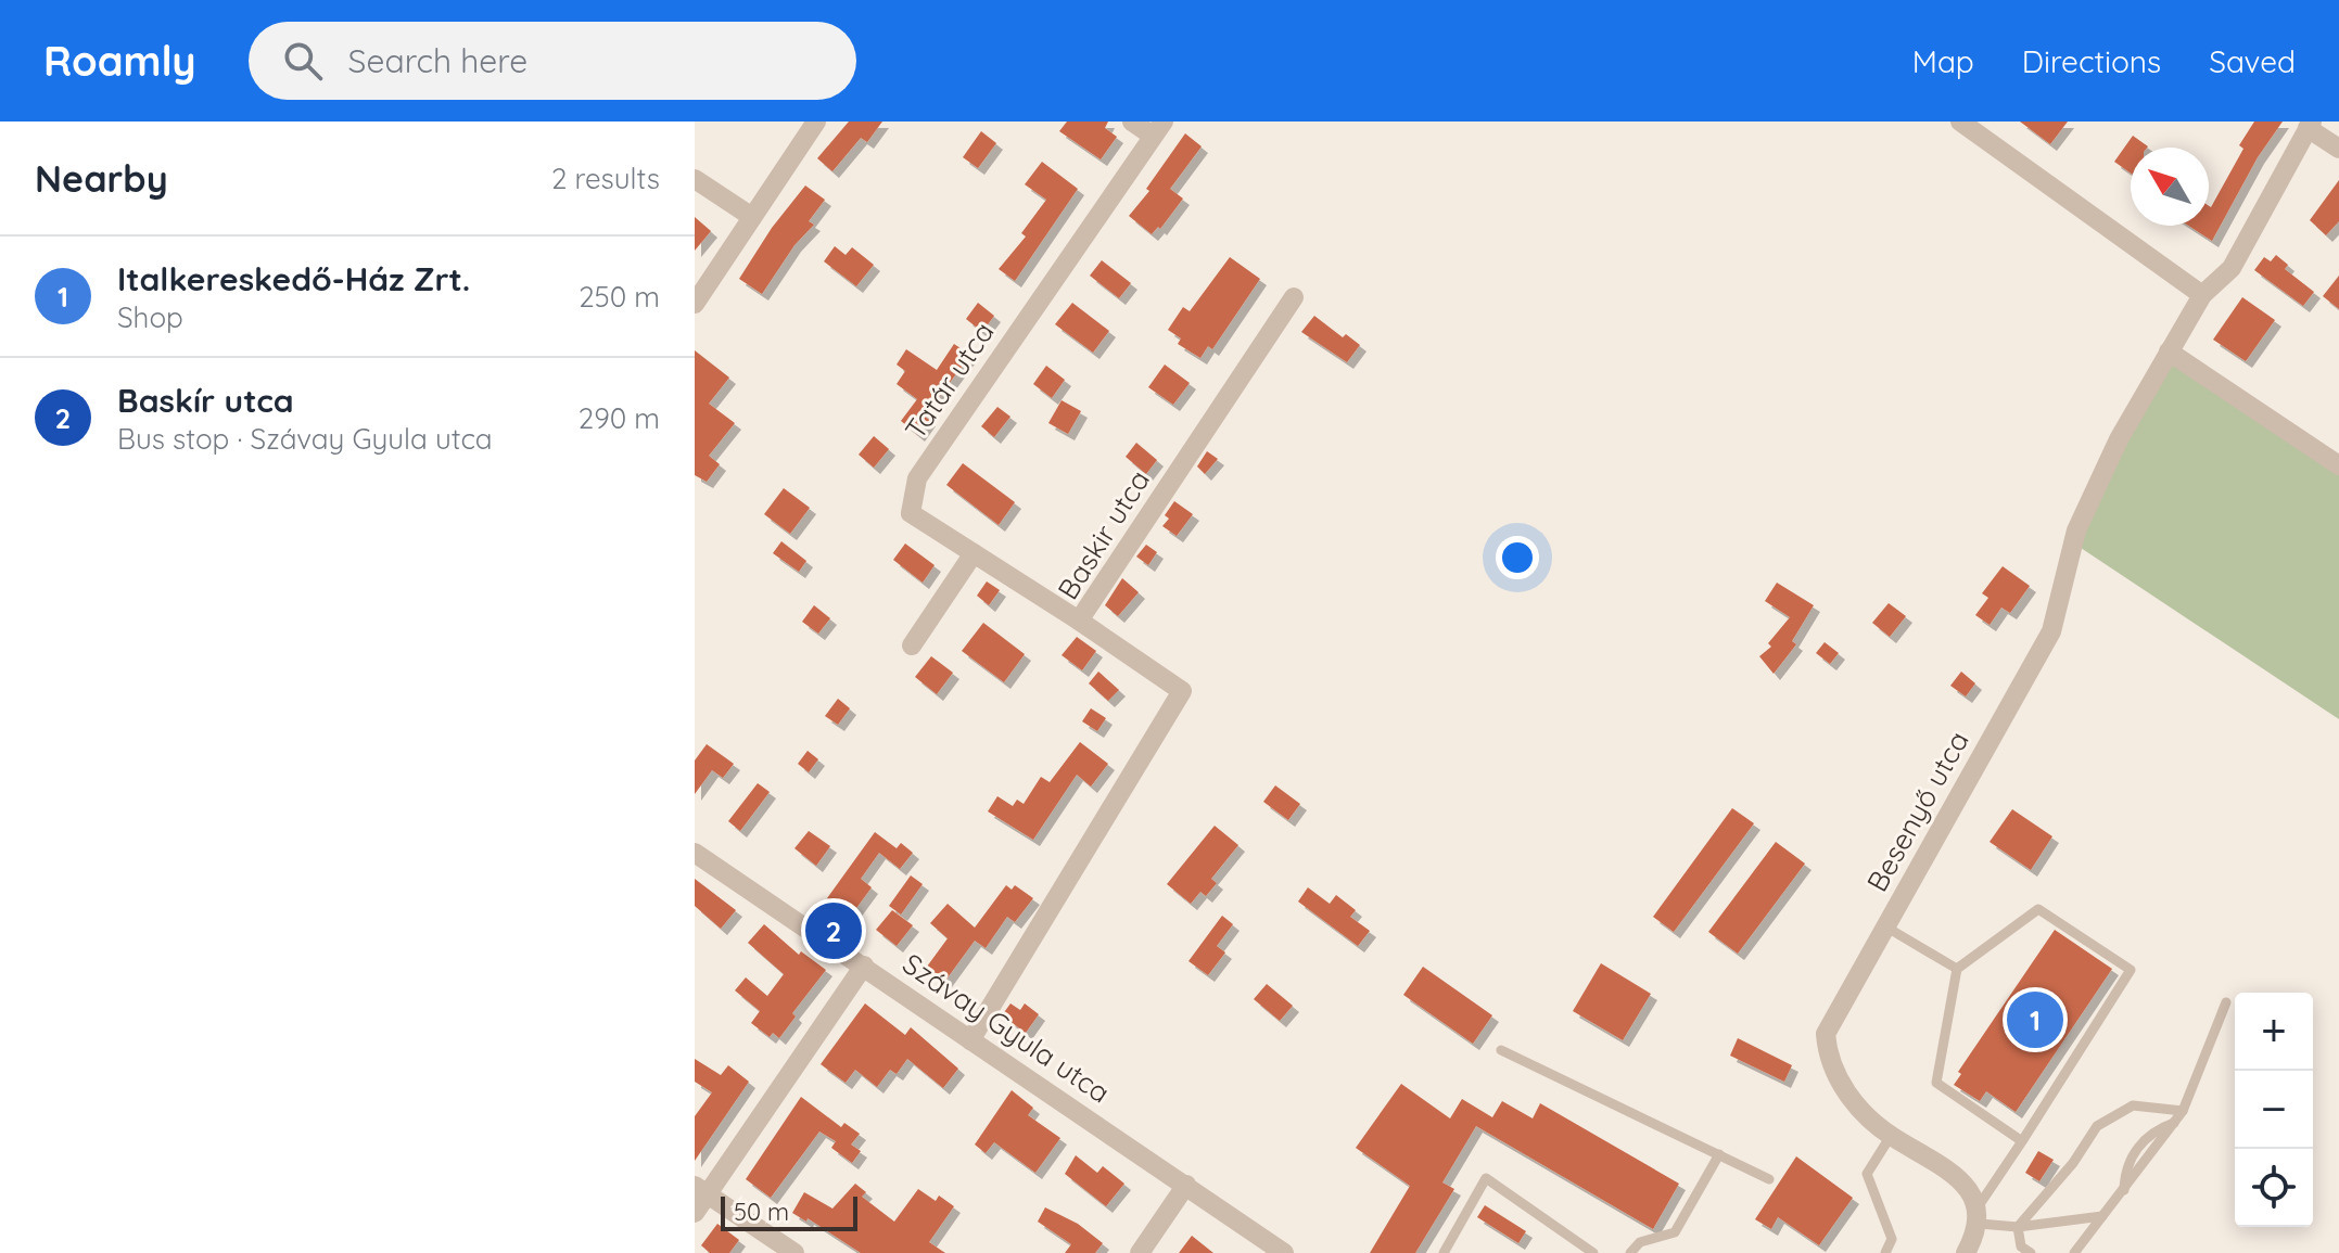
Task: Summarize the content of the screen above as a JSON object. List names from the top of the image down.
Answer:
{
  "streets": {
    "street": [
      "Tatár utca",
      "Baskir utca",
      "Besenyő utca",
      "Szávay Gyula utca"
    ]
  },
  "crossings": [
    ["Tatár utca", "Baskir utca"],
    ["Baskir utca", "Szávay Gyula utca"]
  ],
  "scale_bar": "50 m",
  "north": "top left",
  "page": {
    "header": "Roamly",
    "search": "Search here",
    "nav": ["Map", "Directions", "Saved"],
    "heading": ["Nearby", "2 results"],
    "list": [
      {
        "mark": "1",
        "name": "Italkereskedő-Ház Zrt.",
        "note": "Shop",
        "value": "250 m"
      },
      {
        "mark": "2",
        "name": "Baskír utca",
        "note": "Bus stop · Szávay Gyula utca",
        "value": "290 m"
      }
    ],
    "pins": ["2", "1"],
    "map_buttons": ["+", "−"],
    "scale": "50 m"
  }
}
